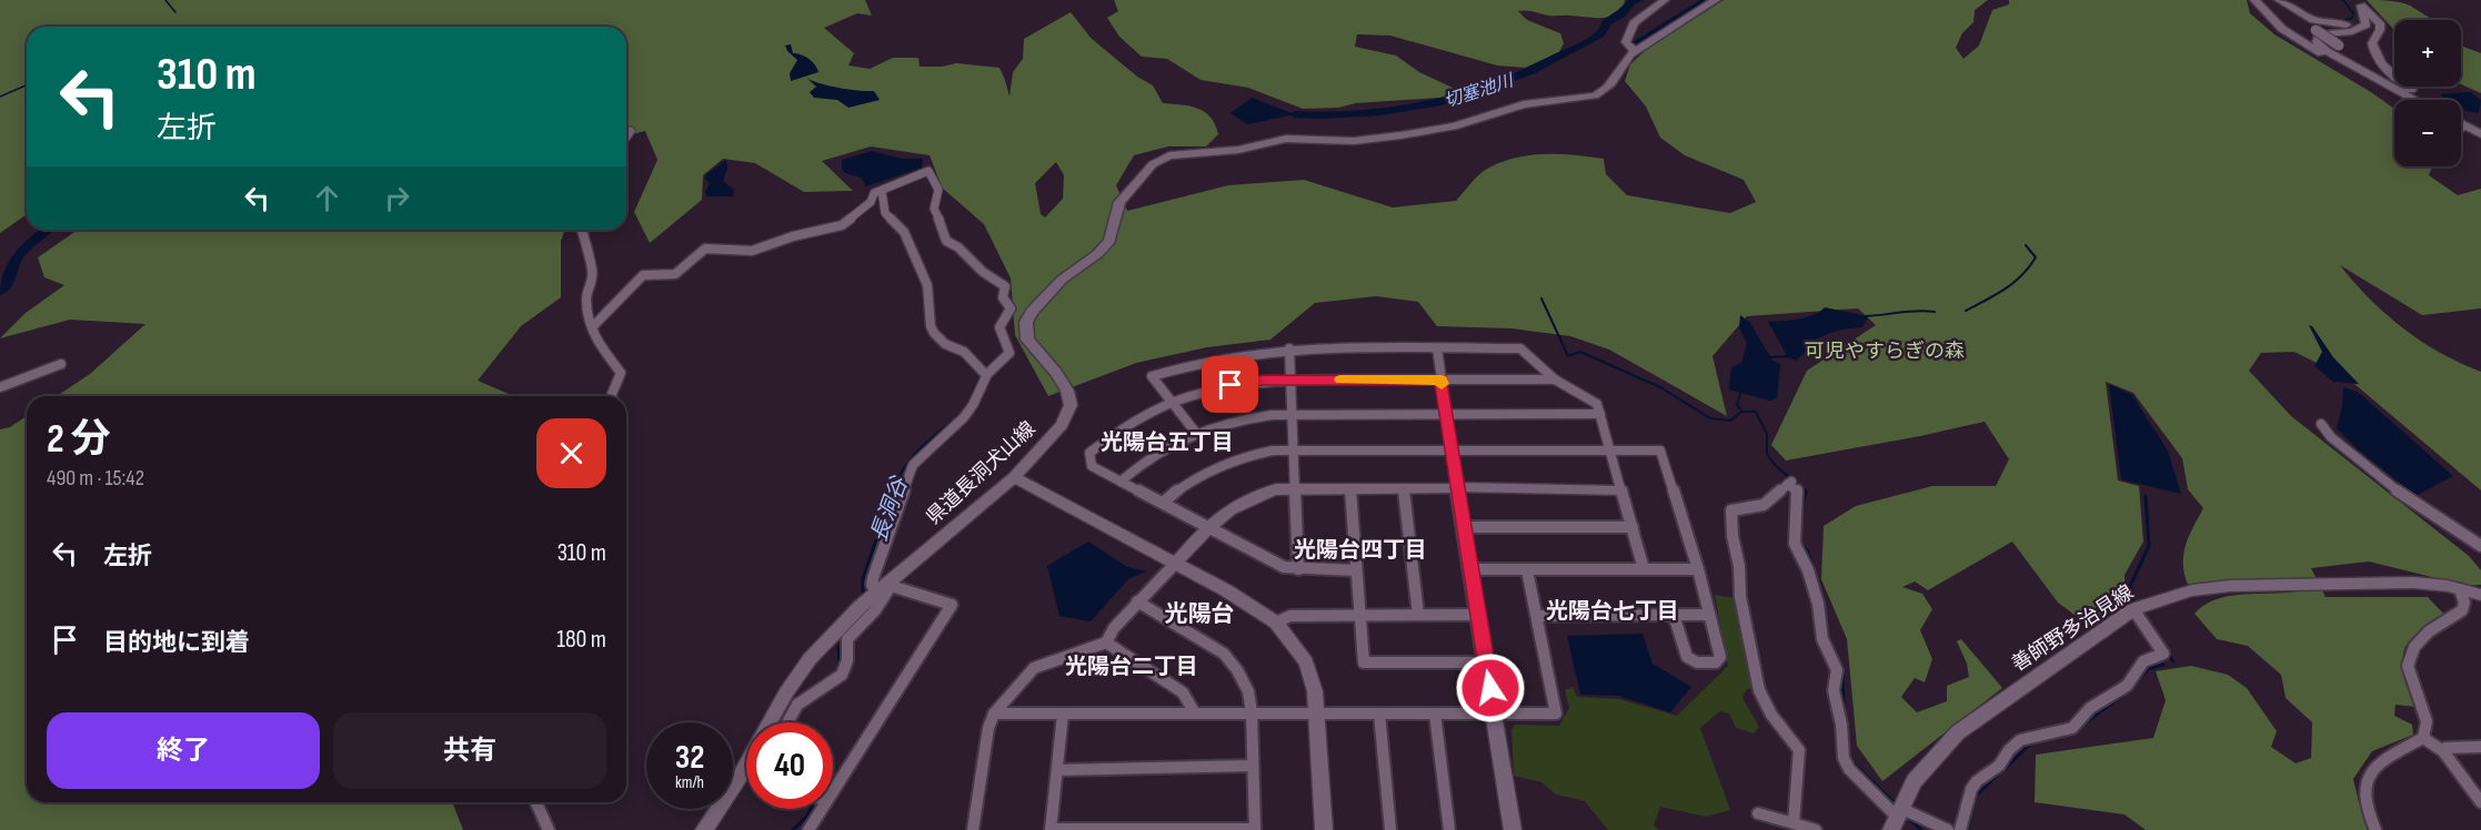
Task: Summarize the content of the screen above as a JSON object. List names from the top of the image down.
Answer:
{
  "streets": {
    "main road": ["県道長洞犬山線", "善師野多治見線"]
  },
  "districts": [
    "光陽台五丁目",
    "光陽台四丁目",
    "光陽台七丁目",
    "光陽台",
    "光陽台二丁目"
  ],
  "water": ["切塞池川", "長洞谷"],
  "parks": ["可児やすらぎの森"],
  "page": {
    "map_buttons": ["+", "−"],
    "turn": ["310 m", "左折"],
    "heading": ["2 分", "490 m · 15:42"],
    "list": [
      {
        "name": "左折",
        "value": "310 m"
      },
      {
        "name": "目的地に到着",
        "value": "180 m"
      }
    ],
    "buttons": ["終了", "共有"],
    "speed": "32 km/h",
    "limit": "40"
  }
}
